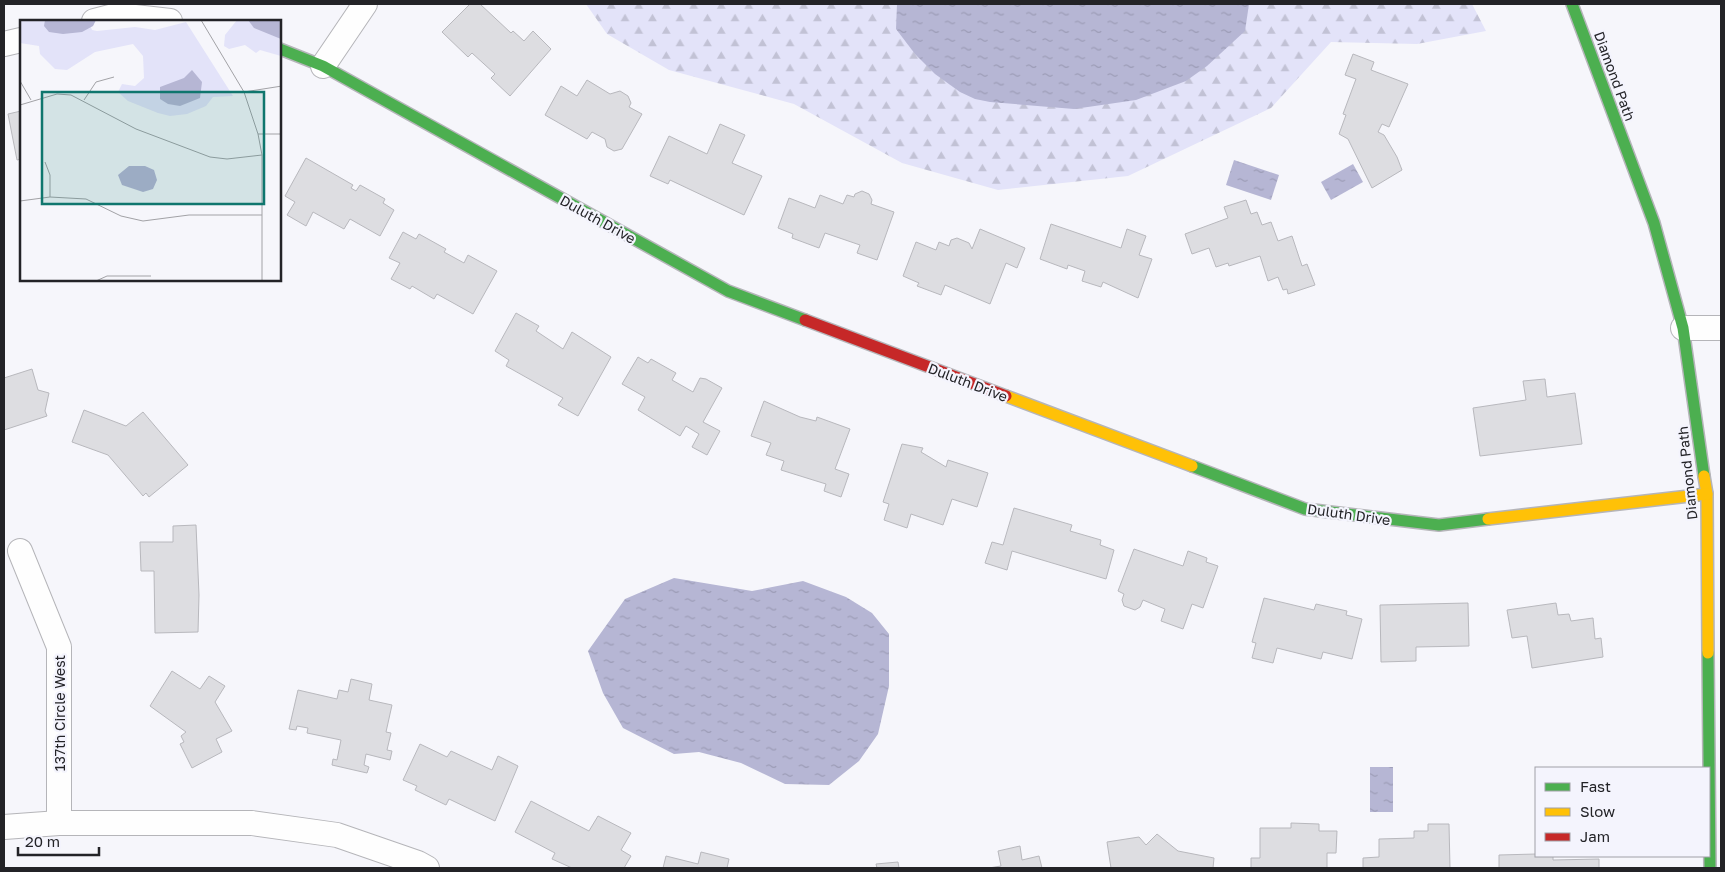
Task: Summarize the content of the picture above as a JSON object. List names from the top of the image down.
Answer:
{
  "streets": {
    "street": ["Diamond Path", "Duluth Drive", "137th Circle West"]
  },
  "crossings": [
    ["Diamond Path", "Duluth Drive"]
  ],
  "legend": ["Fast", "Slow", "Jam"],
  "scale_bar": "20 m"
}
